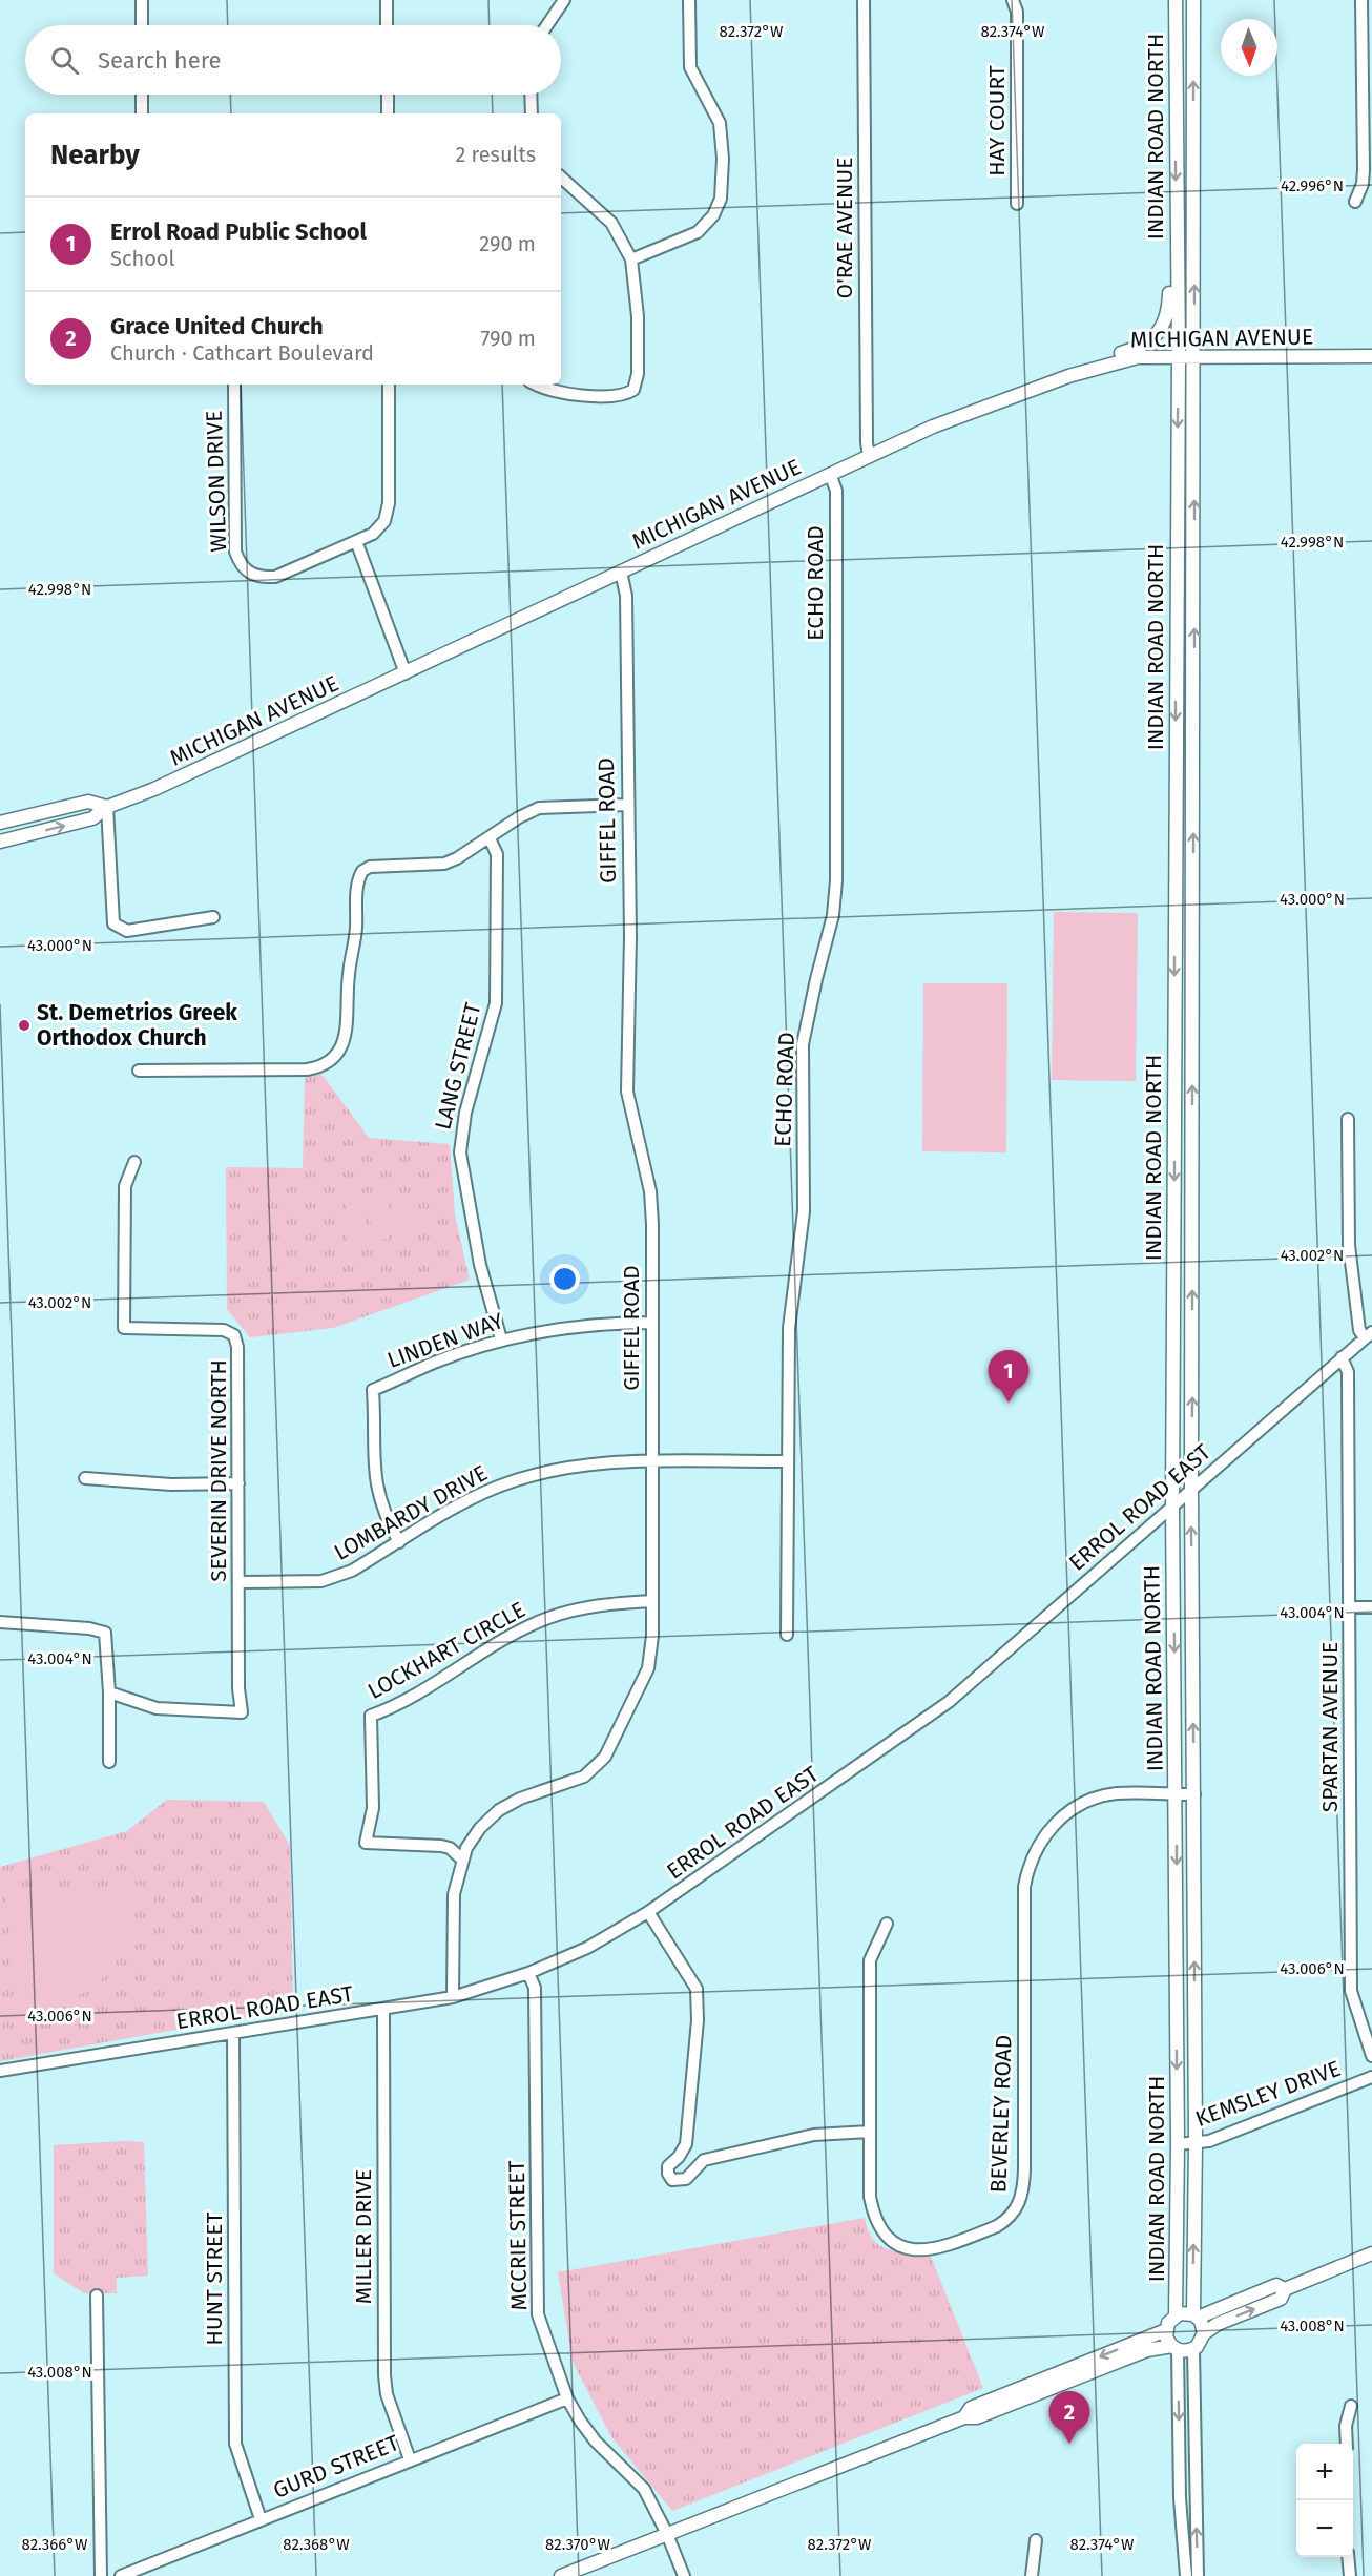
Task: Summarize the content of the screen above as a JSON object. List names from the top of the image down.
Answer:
{
  "streets": {
    "main road": ["INDIAN ROAD NORTH", "MICHIGAN AVENUE"],
    "street": [
      "HAY COURT",
      "O'RAE AVENUE",
      "WILSON DRIVE",
      "ECHO ROAD",
      "GIFFEL ROAD",
      "LANG STREET",
      "LINDEN WAY",
      "SEVERIN DRIVE NORTH",
      "ERROL ROAD EAST",
      "LOMBARDY DRIVE",
      "LOCKHART CIRCLE",
      "SPARTAN AVENUE",
      "KEMSLEY DRIVE",
      "BEVERLEY ROAD",
      "MCCRIE STREET",
      "MILLER DRIVE",
      "HUNT STREET",
      "GURD STREET"
    ]
  },
  "crossings": [
    ["INDIAN ROAD NORTH", "MICHIGAN AVENUE"],
    ["INDIAN ROAD NORTH", "ERROL ROAD EAST"],
    ["INDIAN ROAD NORTH", "KEMSLEY DRIVE"],
    ["INDIAN ROAD NORTH", "BEVERLEY ROAD"],
    ["O'RAE AVENUE", "MICHIGAN AVENUE"],
    ["MICHIGAN AVENUE", "ECHO ROAD"],
    ["MICHIGAN AVENUE", "GIFFEL ROAD"],
    ["ECHO ROAD", "LOMBARDY DRIVE"],
    ["GIFFEL ROAD", "LINDEN WAY"],
    ["GIFFEL ROAD", "ERROL ROAD EAST"],
    ["GIFFEL ROAD", "LOMBARDY DRIVE"],
    ["GIFFEL ROAD", "LOCKHART CIRCLE"],
    ["LANG STREET", "LINDEN WAY"],
    ["LINDEN WAY", "LOMBARDY DRIVE"],
    ["SEVERIN DRIVE NORTH", "LOMBARDY DRIVE"],
    ["ERROL ROAD EAST", "SPARTAN AVENUE"],
    ["ERROL ROAD EAST", "MCCRIE STREET"],
    ["ERROL ROAD EAST", "MILLER DRIVE"],
    ["ERROL ROAD EAST", "HUNT STREET"],
    ["MCCRIE STREET", "GURD STREET"],
    ["MILLER DRIVE", "GURD STREET"],
    ["HUNT STREET", "GURD STREET"]
  ],
  "places": ["St. Demetrios Greek Orthodox Church"],
  "north": "bottom",
  "page": {
    "search": "Search here",
    "heading": ["Nearby", "2 results"],
    "list": [
      {
        "mark": "1",
        "name": "Errol Road Public School",
        "note": "School",
        "value": "290 m"
      },
      {
        "mark": "2",
        "name": "Grace United Church",
        "note": "Church · Cathcart Boulevard",
        "value": "790 m"
      }
    ],
    "pins": ["1", "2"],
    "map_buttons": ["+", "−"]
  },
  "coordinates": [
    "82.372°W",
    "82.374°W",
    "42.996°N",
    "42.998°N",
    "43.000°N",
    "43.002°N",
    "43.004°N",
    "43.006°N",
    "43.008°N",
    "82.366°W",
    "82.368°W",
    "82.370°W"
  ]
}
